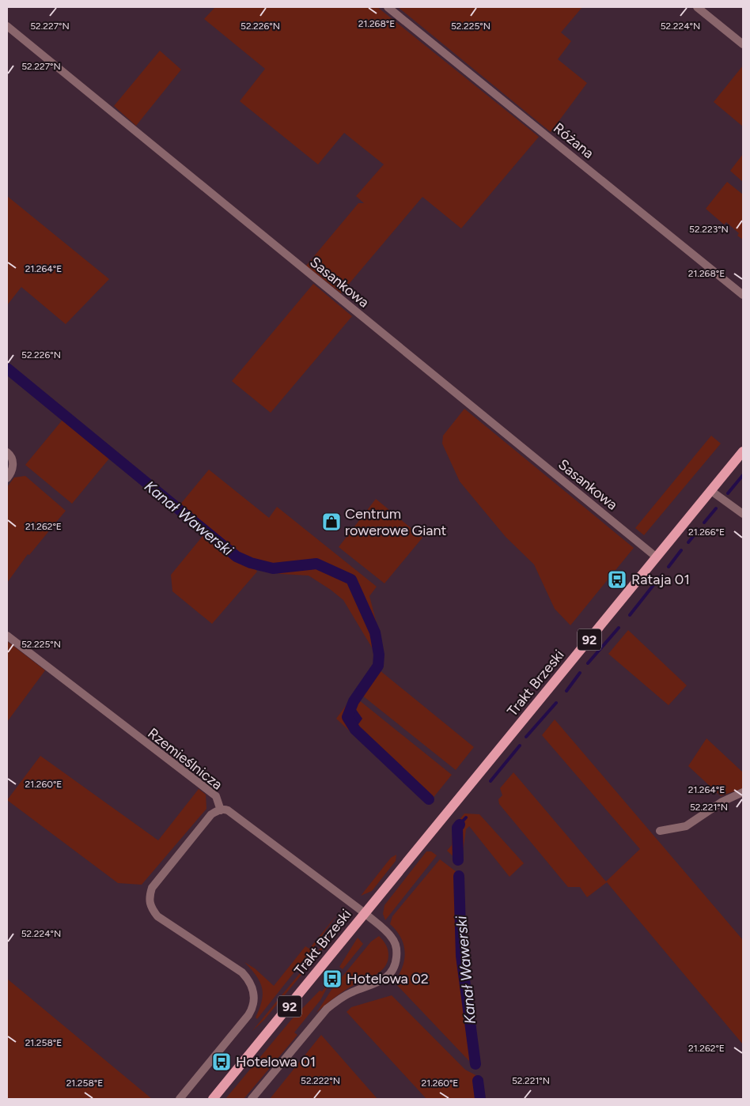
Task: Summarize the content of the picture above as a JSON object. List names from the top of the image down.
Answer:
{
  "streets": {
    "main road": ["92", "Trakt Brzeski"],
    "street": ["Różana", "Sasankowa", "Rzemieślnicza"]
  },
  "crossings": [
    ["Sasankowa", "Trakt Brzeski"],
    ["Trakt Brzeski", "Rzemieślnicza"]
  ],
  "water": ["Kanał Wawerski"],
  "places": {
    "shop": ["Centrum rowerowe Giant"],
    "bus stop": ["Rataja 01", "Hotelowa 02", "Hotelowa 01"]
  },
  "coordinates": [
    "21.268°E",
    "52.227°N",
    "52.226°N",
    "52.225°N",
    "52.224°N",
    "52.223°N",
    "21.264°E",
    "21.262°E",
    "21.266°E",
    "21.260°E",
    "52.221°N",
    "21.258°E",
    "52.222°N"
  ]
}
